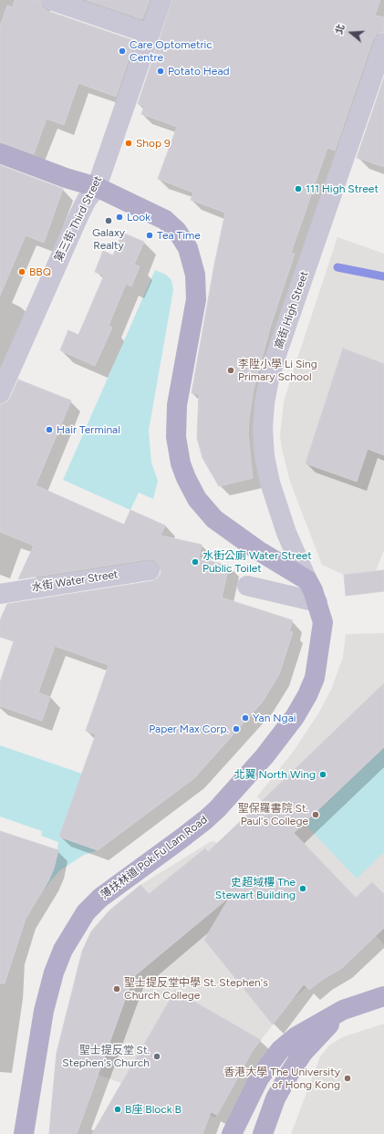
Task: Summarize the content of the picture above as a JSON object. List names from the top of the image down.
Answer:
{
  "streets": {
    "main road": ["薄扶林道 Pok Fu Lam Road"],
    "street": ["第三街 Third Street", "高街 High Street", "水街 Water Street"]
  },
  "crossings": [
    ["第三街 Third Street", "薄扶林道 Pok Fu Lam Road"],
    ["高街 High Street", "薄扶林道 Pok Fu Lam Road"]
  ],
  "places": [
    "Care Optometric Centre",
    "Potato Head",
    "Shop 9",
    "111 High Street",
    "Look",
    "Galaxy Realty",
    "Tea Time",
    "BBQ",
    "李陞小學 Li Sing Primary School",
    "Hair Terminal",
    "水街公廁 Water Street Public Toilet",
    "Yan Ngai",
    "Paper Max Corp.",
    "北翼 North Wing",
    "聖保羅書院 St. Paul's College",
    "史超域樓 The Stewart Building",
    "聖士提反堂中學 St. Stephen's Church College",
    "聖士提反堂 St. Stephen's Church",
    "香港大學 The University of Hong Kong",
    "B座 Block B"
  ],
  "north": "left"
}
